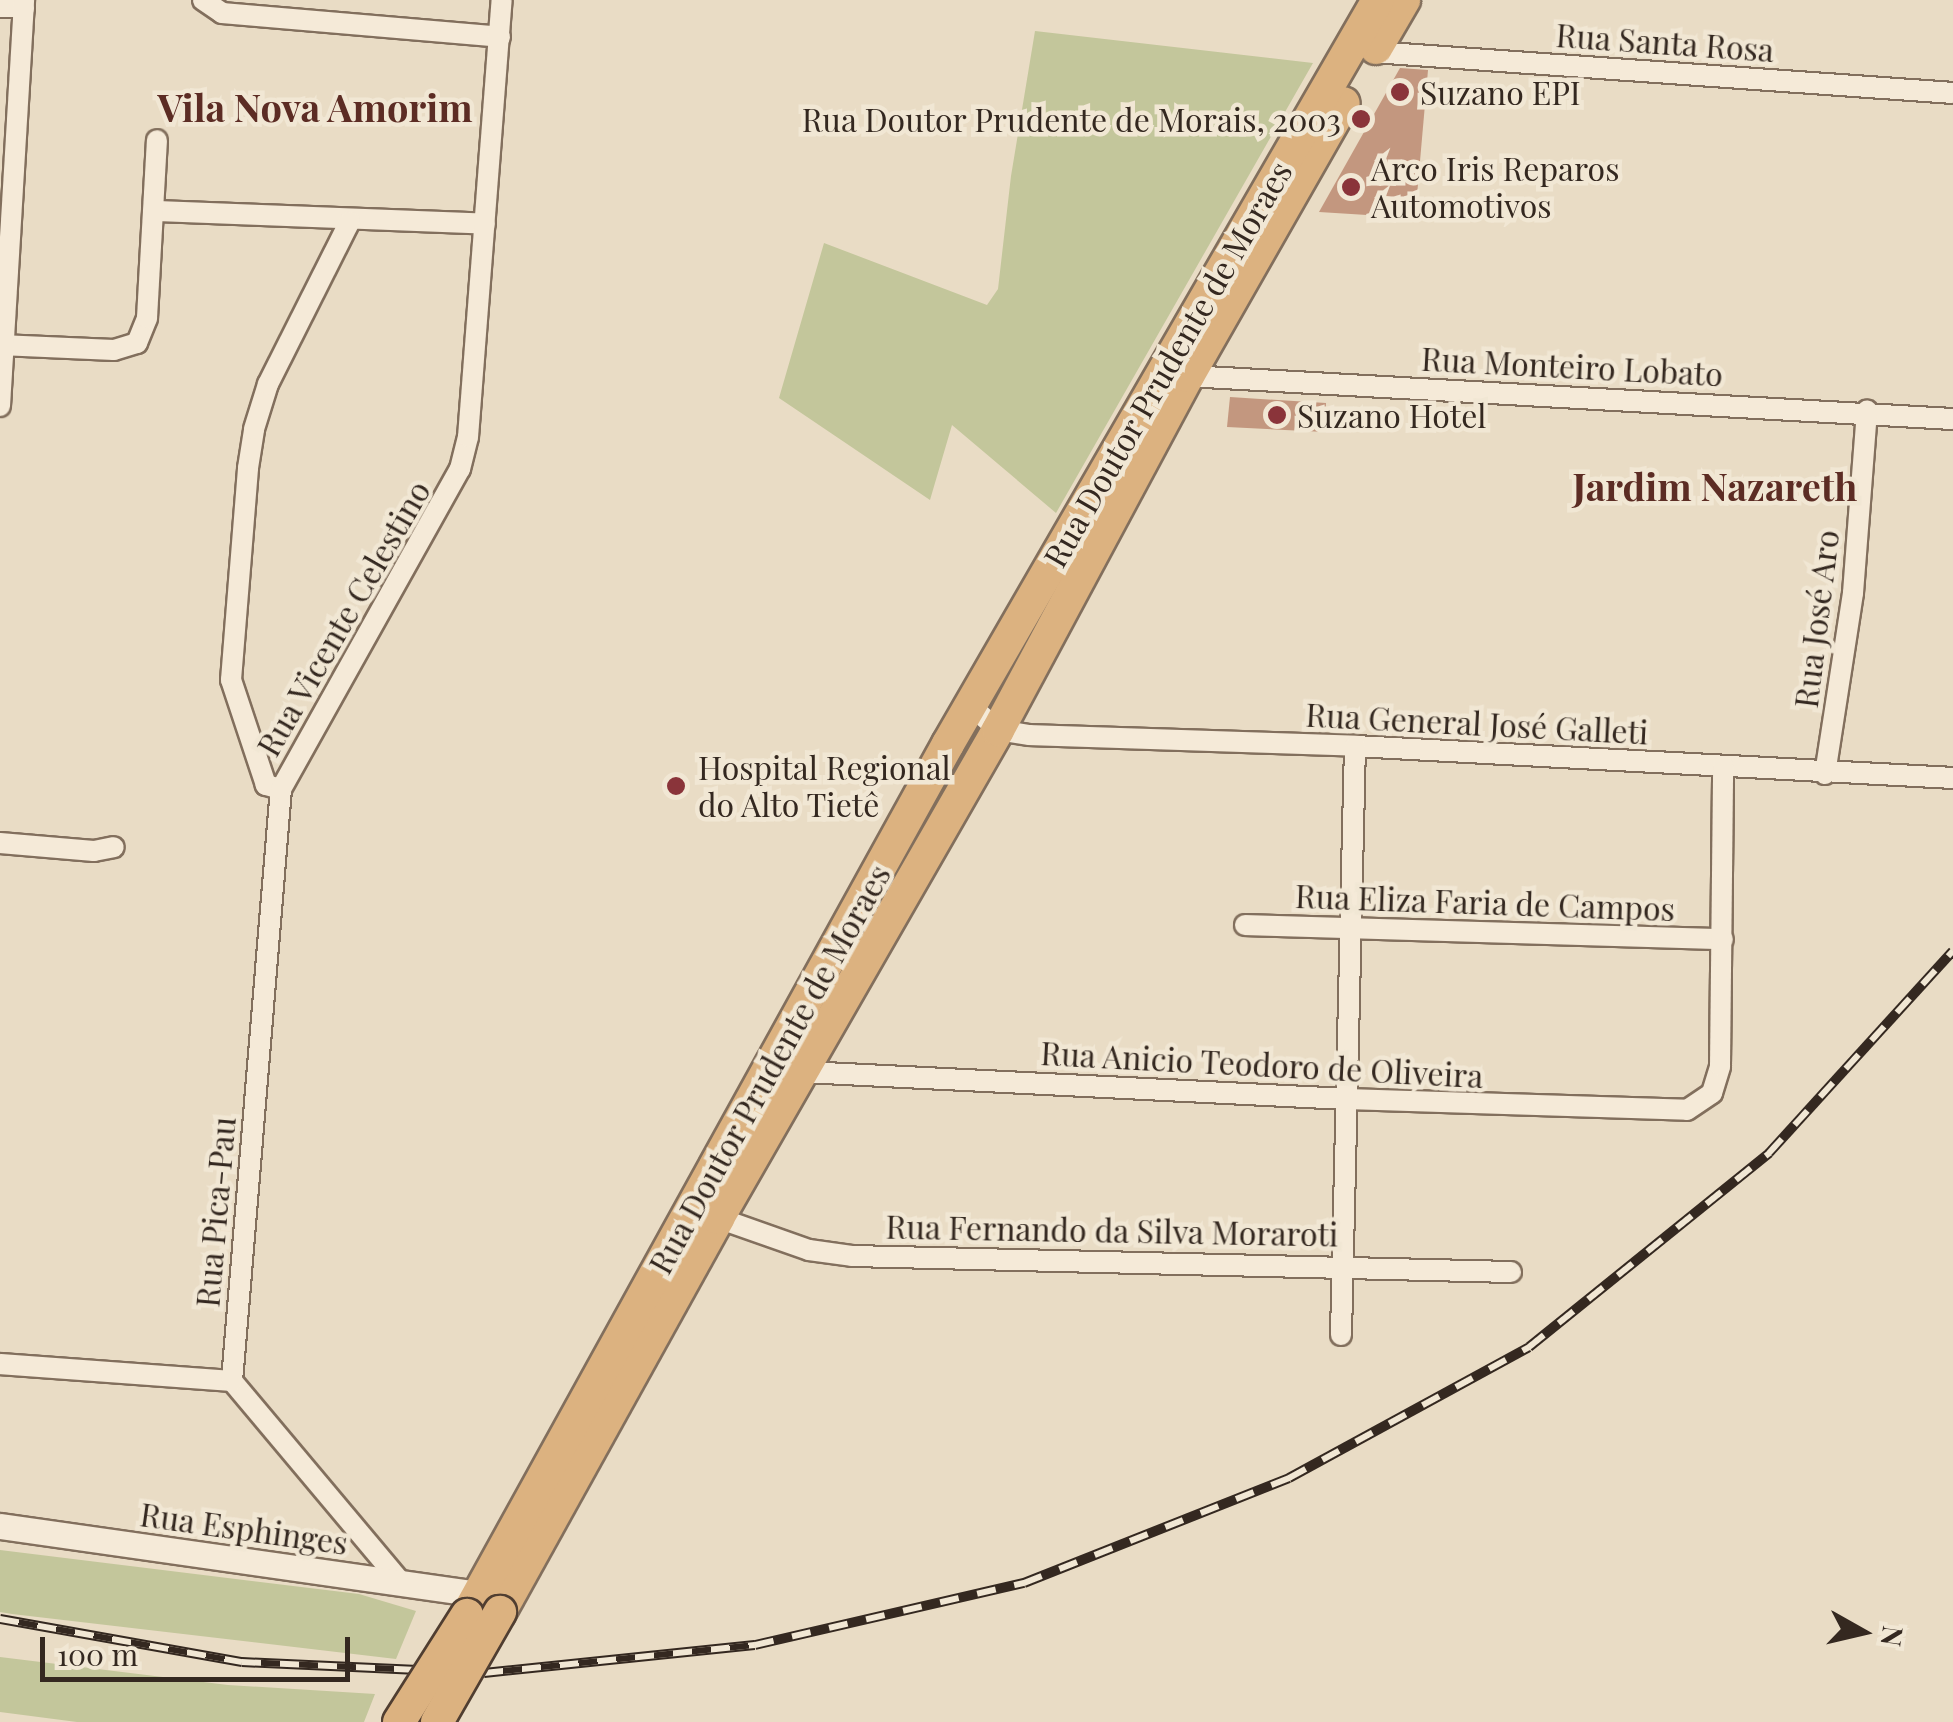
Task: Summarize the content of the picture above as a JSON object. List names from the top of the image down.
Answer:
{
  "streets": {
    "highway": ["Rua Doutor Prudente de Moraes"],
    "street": [
      "Rua Santa Rosa",
      "Rua Monteiro Lobato",
      "Rua Vicente Celestino",
      "Rua José Aro",
      "Rua General José Galleti",
      "Rua Eliza Faria de Campos",
      "Rua Anicio Teodoro de Oliveira",
      "Rua Pica-Pau",
      "Rua Fernando da Silva Moraroti",
      "Rua Esphinges"
    ]
  },
  "crossings": [
    ["Rua Santa Rosa", "Rua Doutor Prudente de Moraes"],
    ["Rua Doutor Prudente de Moraes", "Rua Monteiro Lobato"],
    ["Rua Doutor Prudente de Moraes", "Rua General José Galleti"],
    ["Rua Doutor Prudente de Moraes", "Rua Anicio Teodoro de Oliveira"],
    ["Rua Doutor Prudente de Moraes", "Rua Fernando da Silva Moraroti"],
    ["Rua Doutor Prudente de Moraes", "Rua Esphinges"],
    ["Rua Monteiro Lobato", "Rua José Aro"],
    ["Rua Vicente Celestino", "Rua Pica-Pau"],
    ["Rua José Aro", "Rua General José Galleti"],
    ["Rua Eliza Faria de Campos", "Rua Anicio Teodoro de Oliveira"]
  ],
  "districts": ["Vila Nova Amorim", "Jardim Nazareth"],
  "places": [
    "Suzano EPI",
    "Rua Doutor Prudente de Morais, 2003",
    "Arco Iris Reparos Automotivos",
    "Suzano Hotel",
    "Hospital Regional do Alto Tietê"
  ],
  "scale_bar": "100 m",
  "north": "right"
}
